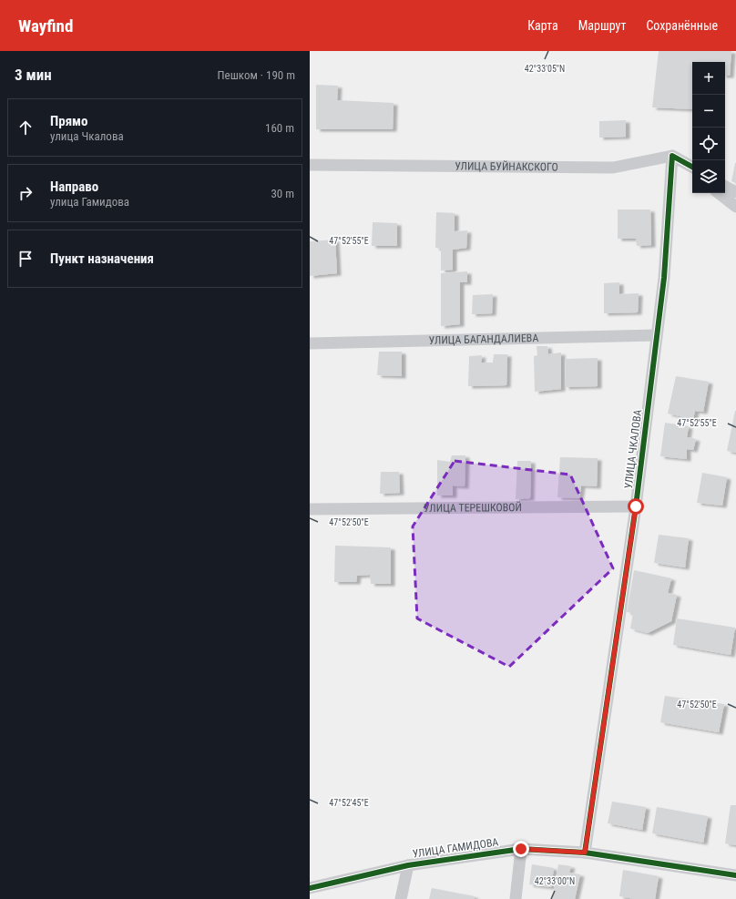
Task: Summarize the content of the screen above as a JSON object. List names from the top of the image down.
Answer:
{
  "streets": {
    "street": [
      "УЛИЦА БУЙНАКСКОГО",
      "УЛИЦА БАГАНДАЛИЕВА",
      "УЛИЦА ЧКАЛОВА",
      "УЛИЦА ТЕРЕШКОВОЙ",
      "УЛИЦА ГАМИДОВА"
    ]
  },
  "crossings": [
    ["УЛИЦА БУЙНАКСКОГО", "УЛИЦА ЧКАЛОВА"],
    ["УЛИЦА БАГАНДАЛИЕВА", "УЛИЦА ЧКАЛОВА"],
    ["УЛИЦА ЧКАЛОВА", "УЛИЦА ТЕРЕШКОВОЙ"],
    ["УЛИЦА ЧКАЛОВА", "УЛИЦА ГАМИДОВА"]
  ],
  "page": {
    "header": "Wayfind",
    "nav": ["Карта", "Маршрут", "Сохранённые"],
    "heading": ["3 мин", "Пешком · 190 m"],
    "map_buttons": ["+", "−"],
    "list": [
      ["Прямо", "улица Чкалова", "160 m"],
      ["Направо", "улица Гамидова", "30 m"],
      "Пункт назначения"
    ]
  },
  "coordinates": [
    "42°33'05\"N",
    "47°52'55\"E",
    "47°52'50\"E",
    "47°52'45\"E",
    "42°33'00\"N"
  ]
}
